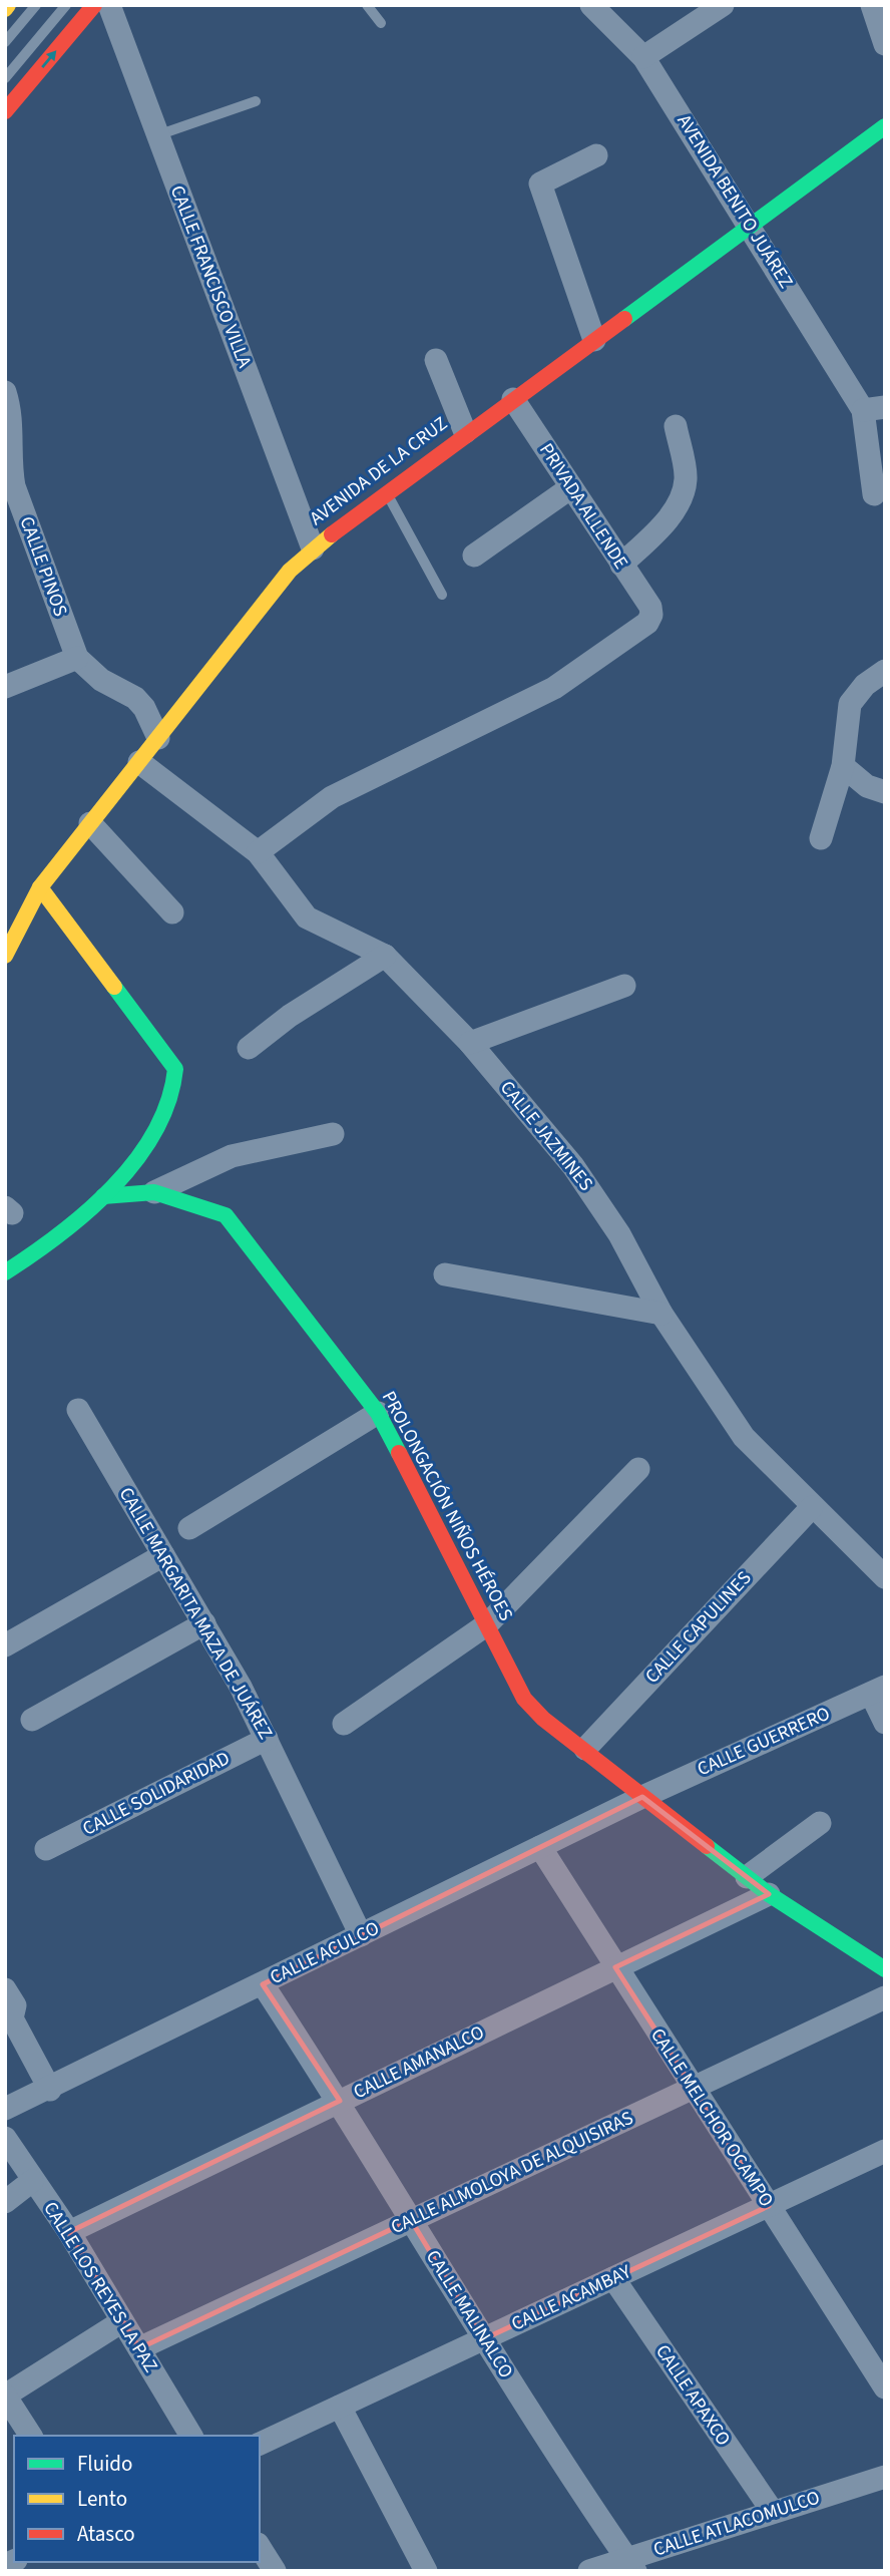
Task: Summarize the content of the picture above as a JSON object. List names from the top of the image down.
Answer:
{
  "streets": {
    "main road": ["AVENIDA DE LA CRUZ", "PROLONGACIÓN NIÑOS HÉROES"],
    "street": [
      "AVENIDA BENITO JUÁREZ",
      "CALLE FRANCISCO VILLA",
      "PRIVADA ALLENDE",
      "CALLE PINOS",
      "CALLE JAZMINES",
      "CALLE MARGARITA MAZA DE JUÁREZ",
      "CALLE CAPULINES",
      "CALLE GUERRERO",
      "CALLE SOLIDARIDAD",
      "CALLE ACULCO",
      "CALLE AMANALCO",
      "CALLE MELCHOR OCAMPO",
      "CALLE ALMOLOYA DE ALQUISIRAS",
      "CALLE LOS REYES LA PAZ",
      "CALLE ACAMBAY",
      "CALLE MALINALCO",
      "CALLE APAXCO",
      "CALLE ATLACOMULCO"
    ]
  },
  "crossings": [
    ["AVENIDA BENITO JUÁREZ", "AVENIDA DE LA CRUZ"],
    ["CALLE FRANCISCO VILLA", "AVENIDA DE LA CRUZ"],
    ["AVENIDA DE LA CRUZ", "PRIVADA ALLENDE"],
    ["AVENIDA DE LA CRUZ", "CALLE JAZMINES"],
    ["PRIVADA ALLENDE", "CALLE JAZMINES"],
    ["CALLE JAZMINES", "CALLE CAPULINES"],
    ["PROLONGACIÓN NIÑOS HÉROES", "CALLE CAPULINES"],
    ["PROLONGACIÓN NIÑOS HÉROES", "CALLE GUERRERO"],
    ["PROLONGACIÓN NIÑOS HÉROES", "CALLE ACULCO"],
    ["PROLONGACIÓN NIÑOS HÉROES", "CALLE AMANALCO"],
    ["CALLE MARGARITA MAZA DE JUÁREZ", "CALLE SOLIDARIDAD"],
    ["CALLE MARGARITA MAZA DE JUÁREZ", "CALLE ACULCO"],
    ["CALLE GUERRERO", "CALLE ACULCO"],
    ["CALLE ACULCO", "CALLE MELCHOR OCAMPO"],
    ["CALLE ACULCO", "CALLE MALINALCO"],
    ["CALLE AMANALCO", "CALLE MELCHOR OCAMPO"],
    ["CALLE AMANALCO", "CALLE LOS REYES LA PAZ"],
    ["CALLE AMANALCO", "CALLE MALINALCO"],
    ["CALLE MELCHOR OCAMPO", "CALLE ALMOLOYA DE ALQUISIRAS"],
    ["CALLE MELCHOR OCAMPO", "CALLE ACAMBAY"],
    ["CALLE ALMOLOYA DE ALQUISIRAS", "CALLE LOS REYES LA PAZ"],
    ["CALLE ALMOLOYA DE ALQUISIRAS", "CALLE MALINALCO"],
    ["CALLE ACAMBAY", "CALLE MALINALCO"],
    ["CALLE ACAMBAY", "CALLE APAXCO"],
    ["CALLE MALINALCO", "CALLE ATLACOMULCO"],
    ["CALLE APAXCO", "CALLE ATLACOMULCO"]
  ],
  "legend": ["Fluido", "Lento", "Atasco"]
}
